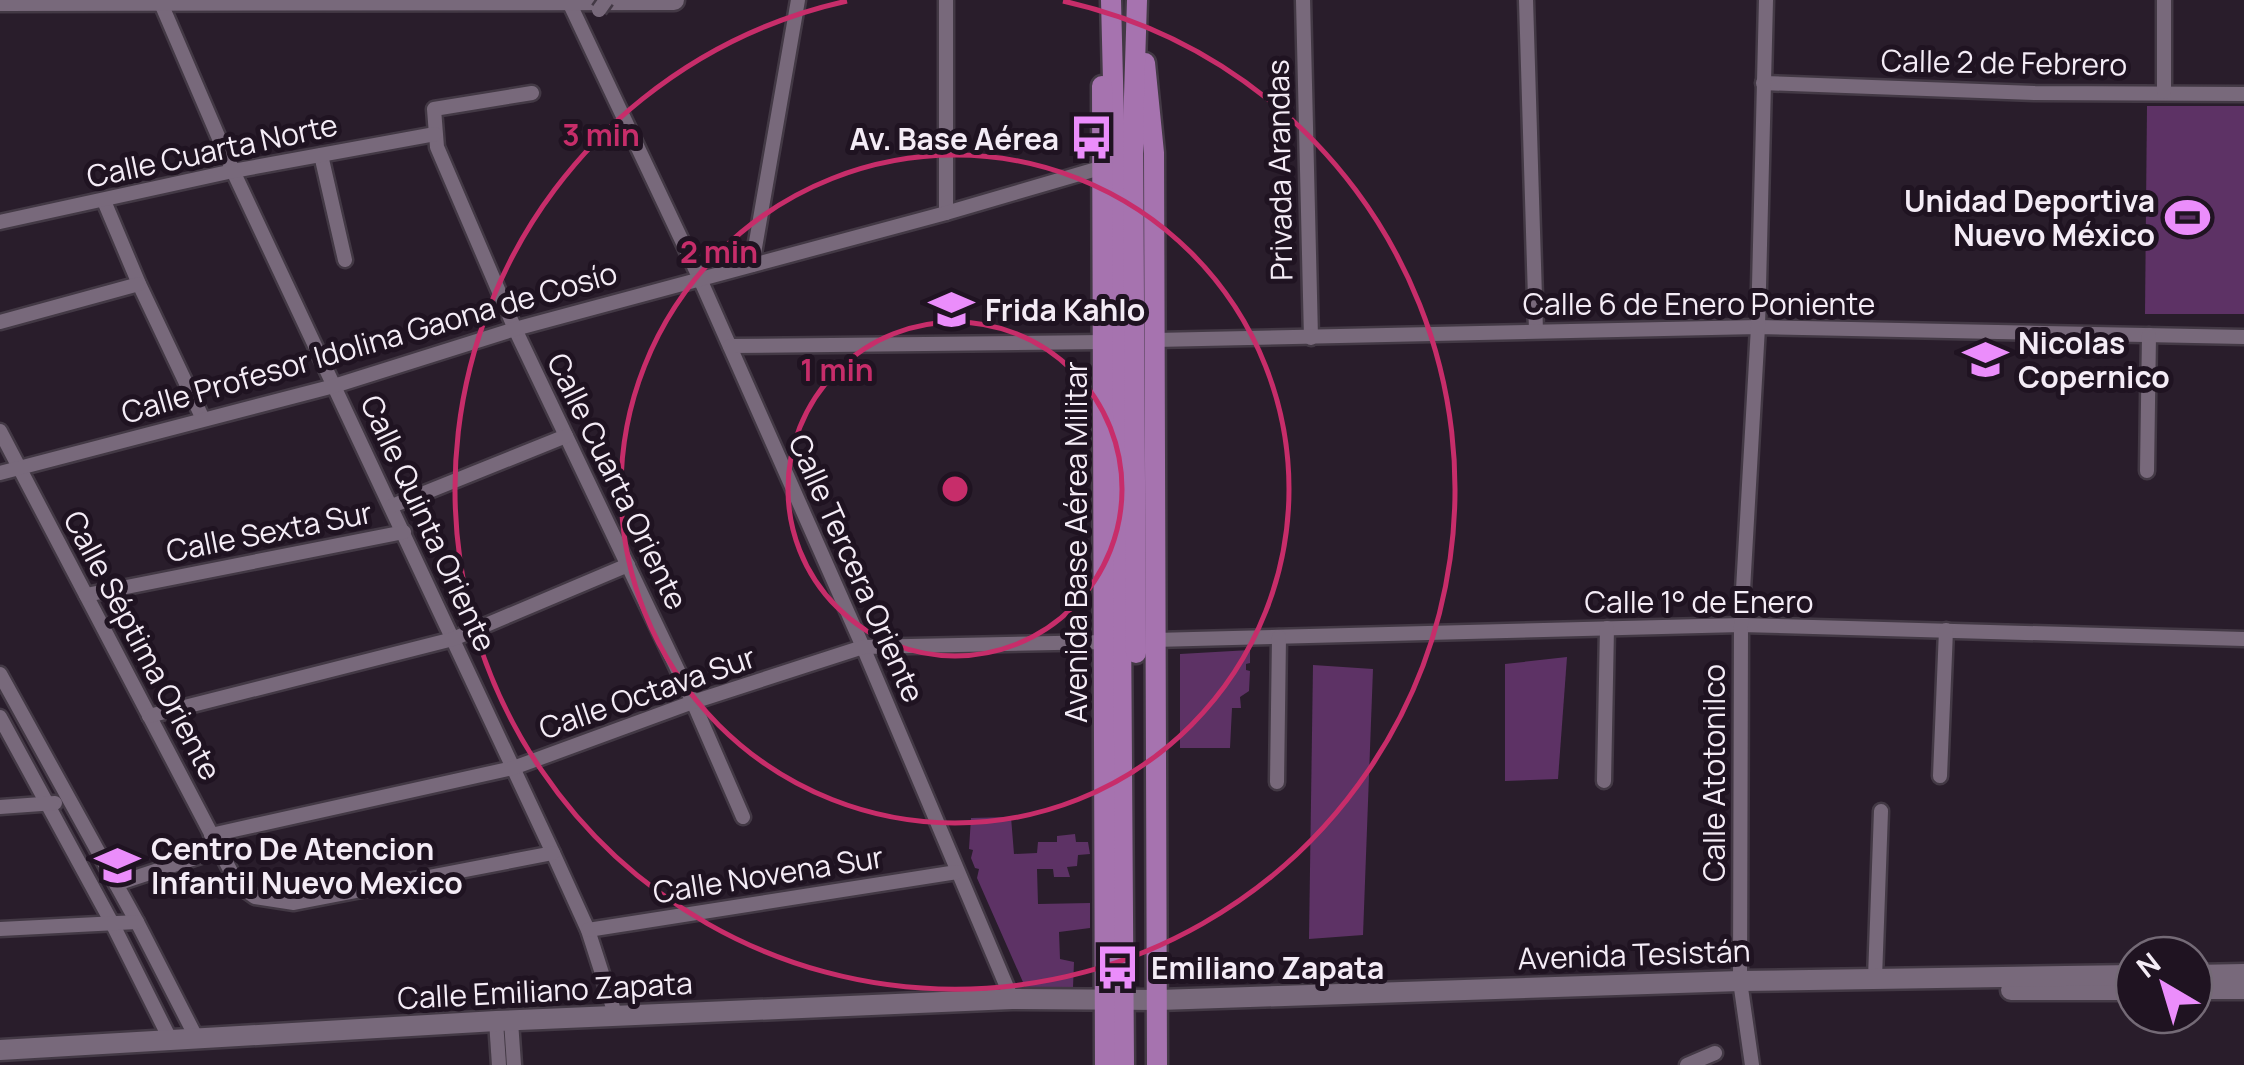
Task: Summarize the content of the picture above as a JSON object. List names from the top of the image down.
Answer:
{
  "streets": {
    "main road": ["Avenida Base Aérea Militar"],
    "street": [
      "Calle 2 de Febrero",
      "Calle Cuarta Norte",
      "Privada Arandas",
      "Calle 6 de Enero Poniente",
      "Calle Profesor Idolina Gaona de Cosío",
      "Calle Cuarta Oriente",
      "Calle Quinta Oriente",
      "Calle Sexta Sur",
      "Calle Tercera Oriente",
      "Calle 1° de Enero",
      "Calle Séptima Oriente",
      "Calle Octava Sur",
      "Calle Atotonilco",
      "Calle Novena Sur",
      "Avenida Tesistán",
      "Calle Emiliano Zapata"
    ]
  },
  "crossings": [
    ["Calle 2 de Febrero", "Calle Atotonilco"],
    ["Calle Cuarta Norte", "Calle Cuarta Oriente"],
    ["Calle Cuarta Norte", "Calle Quinta Oriente"],
    ["Privada Arandas", "Calle 6 de Enero Poniente"],
    ["Calle 6 de Enero Poniente", "Avenida Base Aérea Militar"],
    ["Calle 6 de Enero Poniente", "Calle Atotonilco"],
    ["Calle Profesor Idolina Gaona de Cosío", "Calle Cuarta Oriente"],
    ["Calle Profesor Idolina Gaona de Cosío", "Calle Quinta Oriente"],
    ["Calle Profesor Idolina Gaona de Cosío", "Avenida Base Aérea Militar"],
    ["Calle Profesor Idolina Gaona de Cosío", "Calle Tercera Oriente"],
    ["Calle Profesor Idolina Gaona de Cosío", "Calle Séptima Oriente"],
    ["Calle Cuarta Oriente", "Calle Sexta Sur"],
    ["Calle Cuarta Oriente", "Calle Octava Sur"],
    ["Calle Quinta Oriente", "Calle Sexta Sur"],
    ["Calle Quinta Oriente", "Calle Séptima Oriente"],
    ["Calle Quinta Oriente", "Calle Octava Sur"],
    ["Calle Quinta Oriente", "Calle Novena Sur"],
    ["Calle Quinta Oriente", "Calle Emiliano Zapata"],
    ["Calle Sexta Sur", "Calle Séptima Oriente"],
    ["Avenida Base Aérea Militar", "Calle 1° de Enero"],
    ["Avenida Base Aérea Militar", "Calle Octava Sur"],
    ["Avenida Base Aérea Militar", "Avenida Tesistán"],
    ["Avenida Base Aérea Militar", "Calle Emiliano Zapata"],
    ["Calle Tercera Oriente", "Calle Octava Sur"],
    ["Calle Tercera Oriente", "Calle Novena Sur"],
    ["Calle Tercera Oriente", "Calle Emiliano Zapata"],
    ["Calle 1° de Enero", "Calle Atotonilco"],
    ["Calle Séptima Oriente", "Calle Octava Sur"],
    ["Calle Atotonilco", "Avenida Tesistán"],
    ["Avenida Tesistán", "Calle Emiliano Zapata"]
  ],
  "places": {
    "bus stop": ["Av. Base Aérea", "Emiliano Zapata"],
    "sports": ["Unidad Deportiva Nuevo México"],
    "school or university": ["Frida Kahlo", "Nicolas Copernico", "Centro De Atencion Infantil Nuevo Mexico"]
  },
  "north": "top left",
  "rings": ["3 min", "2 min", "1 min"]
}
